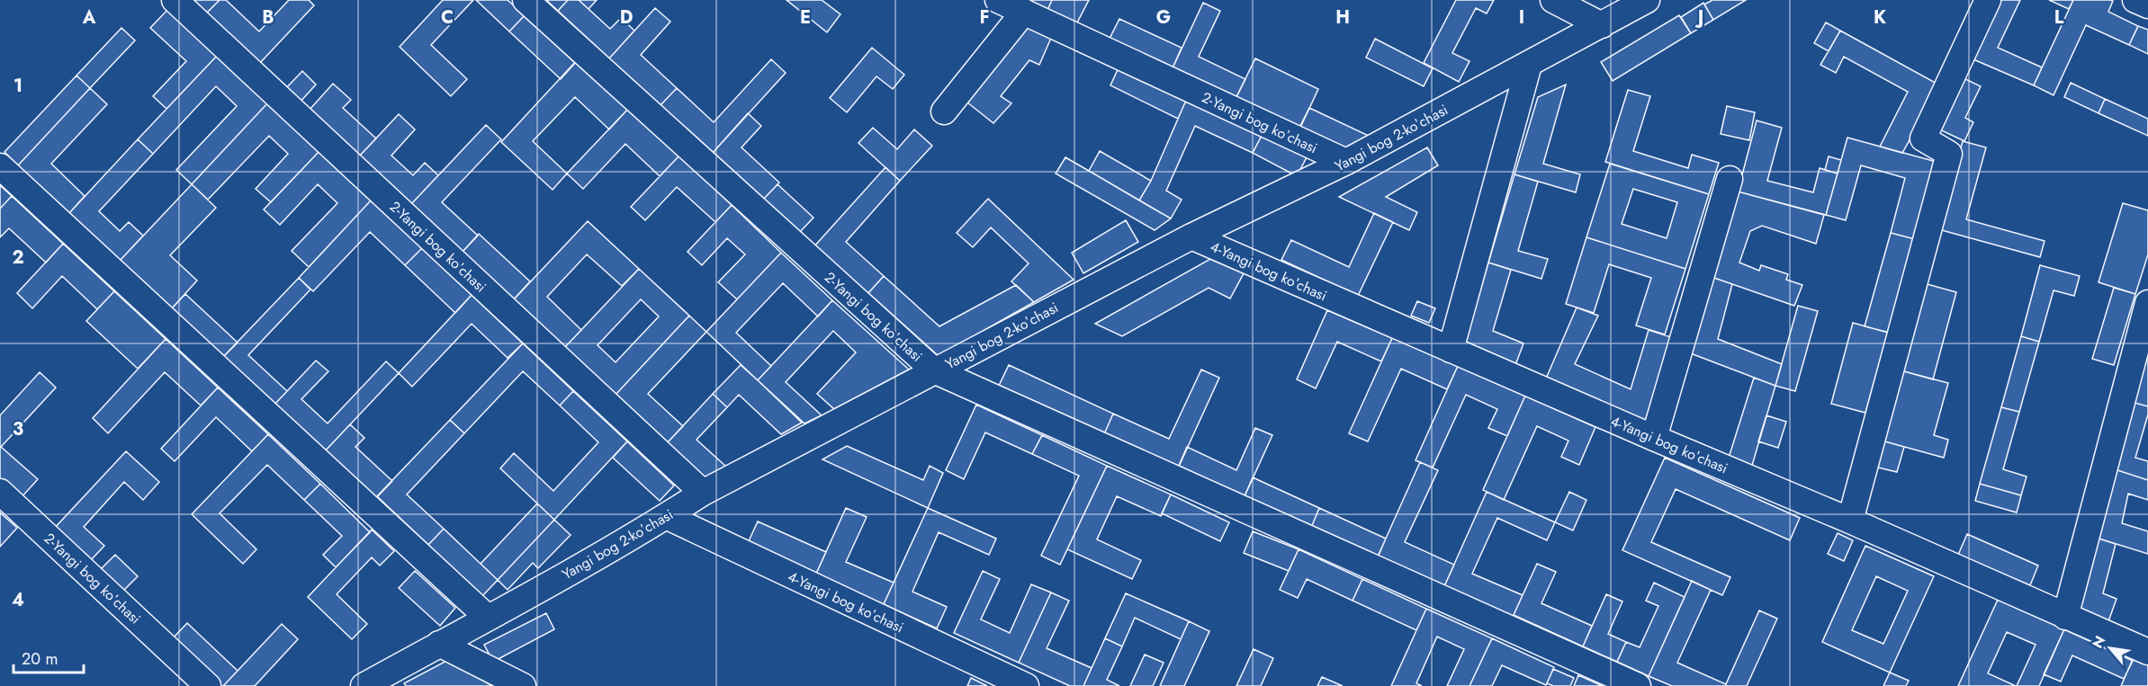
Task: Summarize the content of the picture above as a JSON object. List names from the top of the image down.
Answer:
{
  "streets": {
    "street": ["2-Yangi bog koʼchasi", "Yangi bog 2-koʼchasi", "4-Yangi bog koʼchasi"]
  },
  "crossings": [
    ["2-Yangi bog koʼchasi", "Yangi bog 2-koʼchasi"],
    ["Yangi bog 2-koʼchasi", "4-Yangi bog koʼchasi"]
  ],
  "scale_bar": "20 m",
  "north": "top left",
  "grid": {
    "columns": [
      "A",
      "B",
      "C",
      "D",
      "E",
      "F",
      "G",
      "H",
      "I",
      "J",
      "K",
      "L"
    ],
    "rows": [
      "1",
      "2",
      "3",
      "4"
    ]
  }
}
